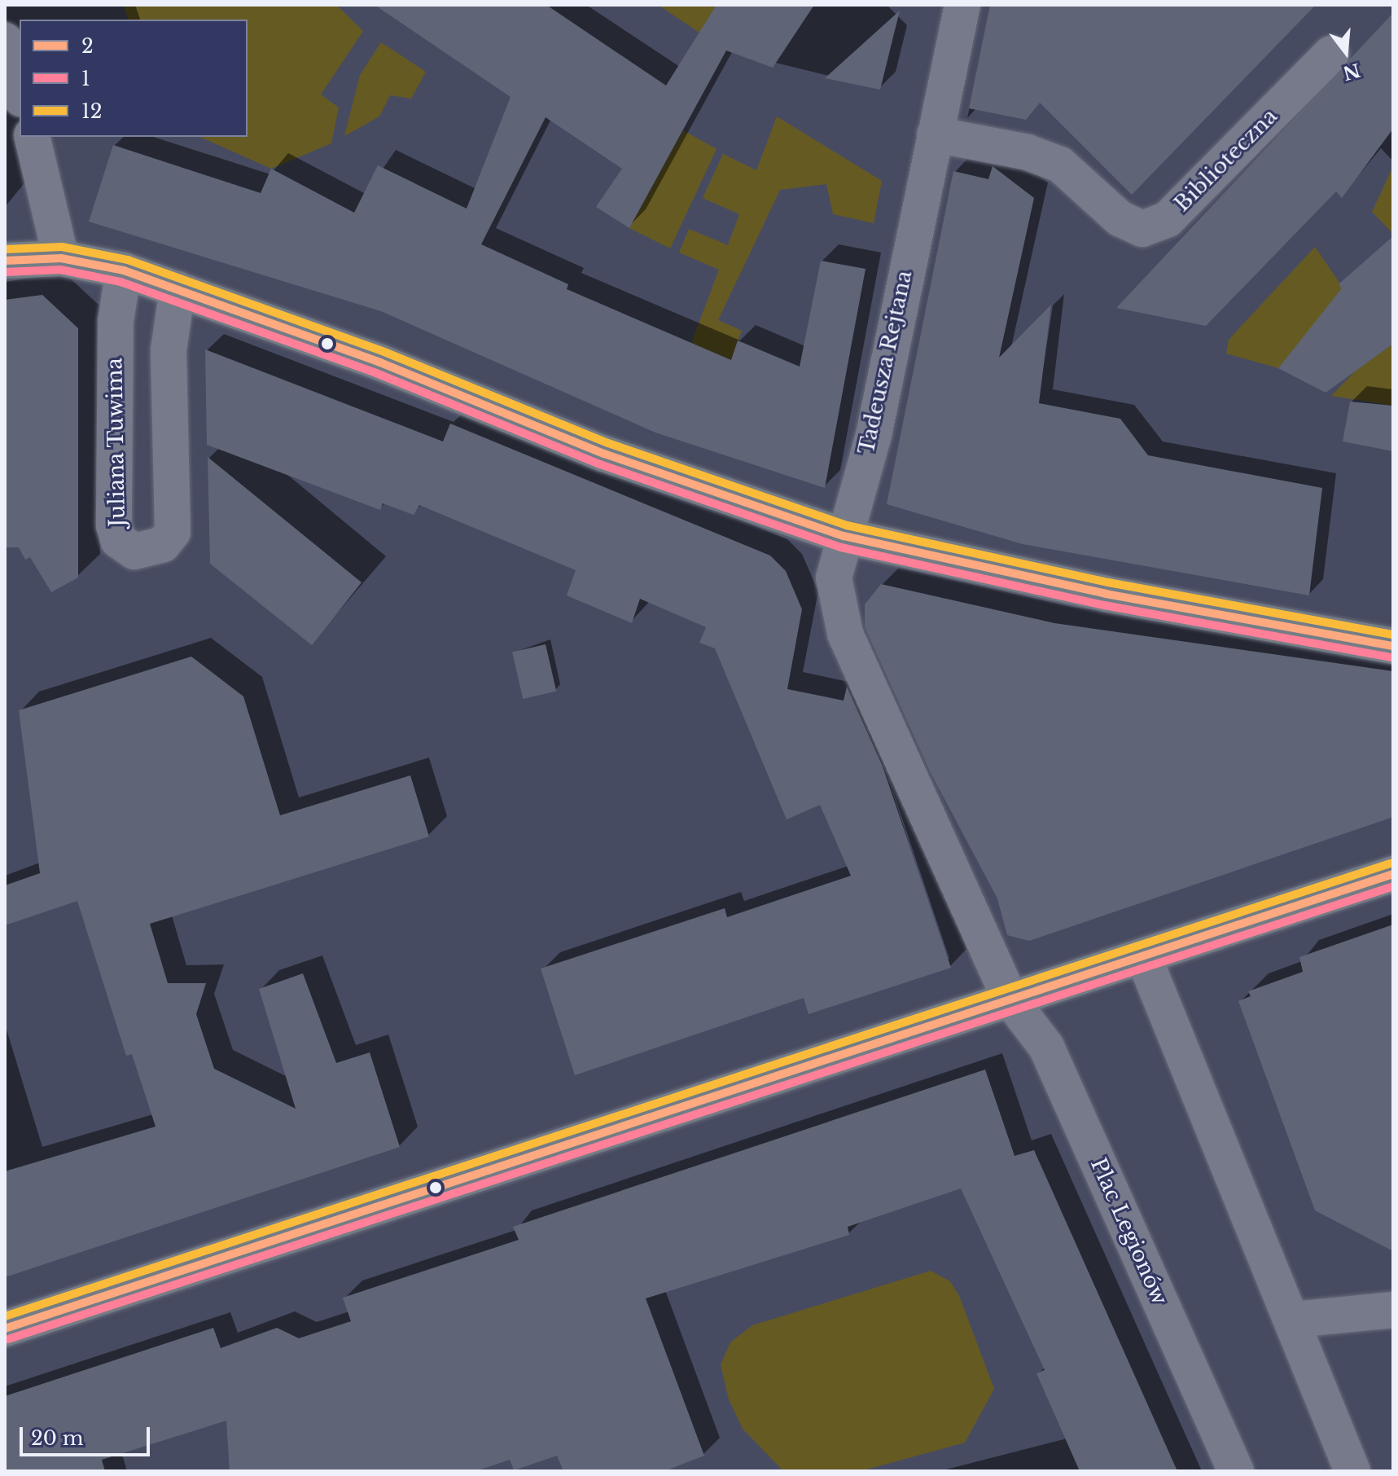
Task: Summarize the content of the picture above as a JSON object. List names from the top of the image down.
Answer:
{
  "streets": {
    "street": [
      "Biblioteczna",
      "Tadeusza Rejtana",
      "Juliana Tuwima",
      "Plac Legionów"
    ]
  },
  "crossings": [
    ["Biblioteczna", "Tadeusza Rejtana"],
    ["Tadeusza Rejtana", "Plac Legionów"]
  ],
  "lines": ["transit line 12", "transit line 2", "transit line 1"],
  "legend": ["2", "1", "12"],
  "scale_bar": "20 m",
  "north": "bottom"
}
